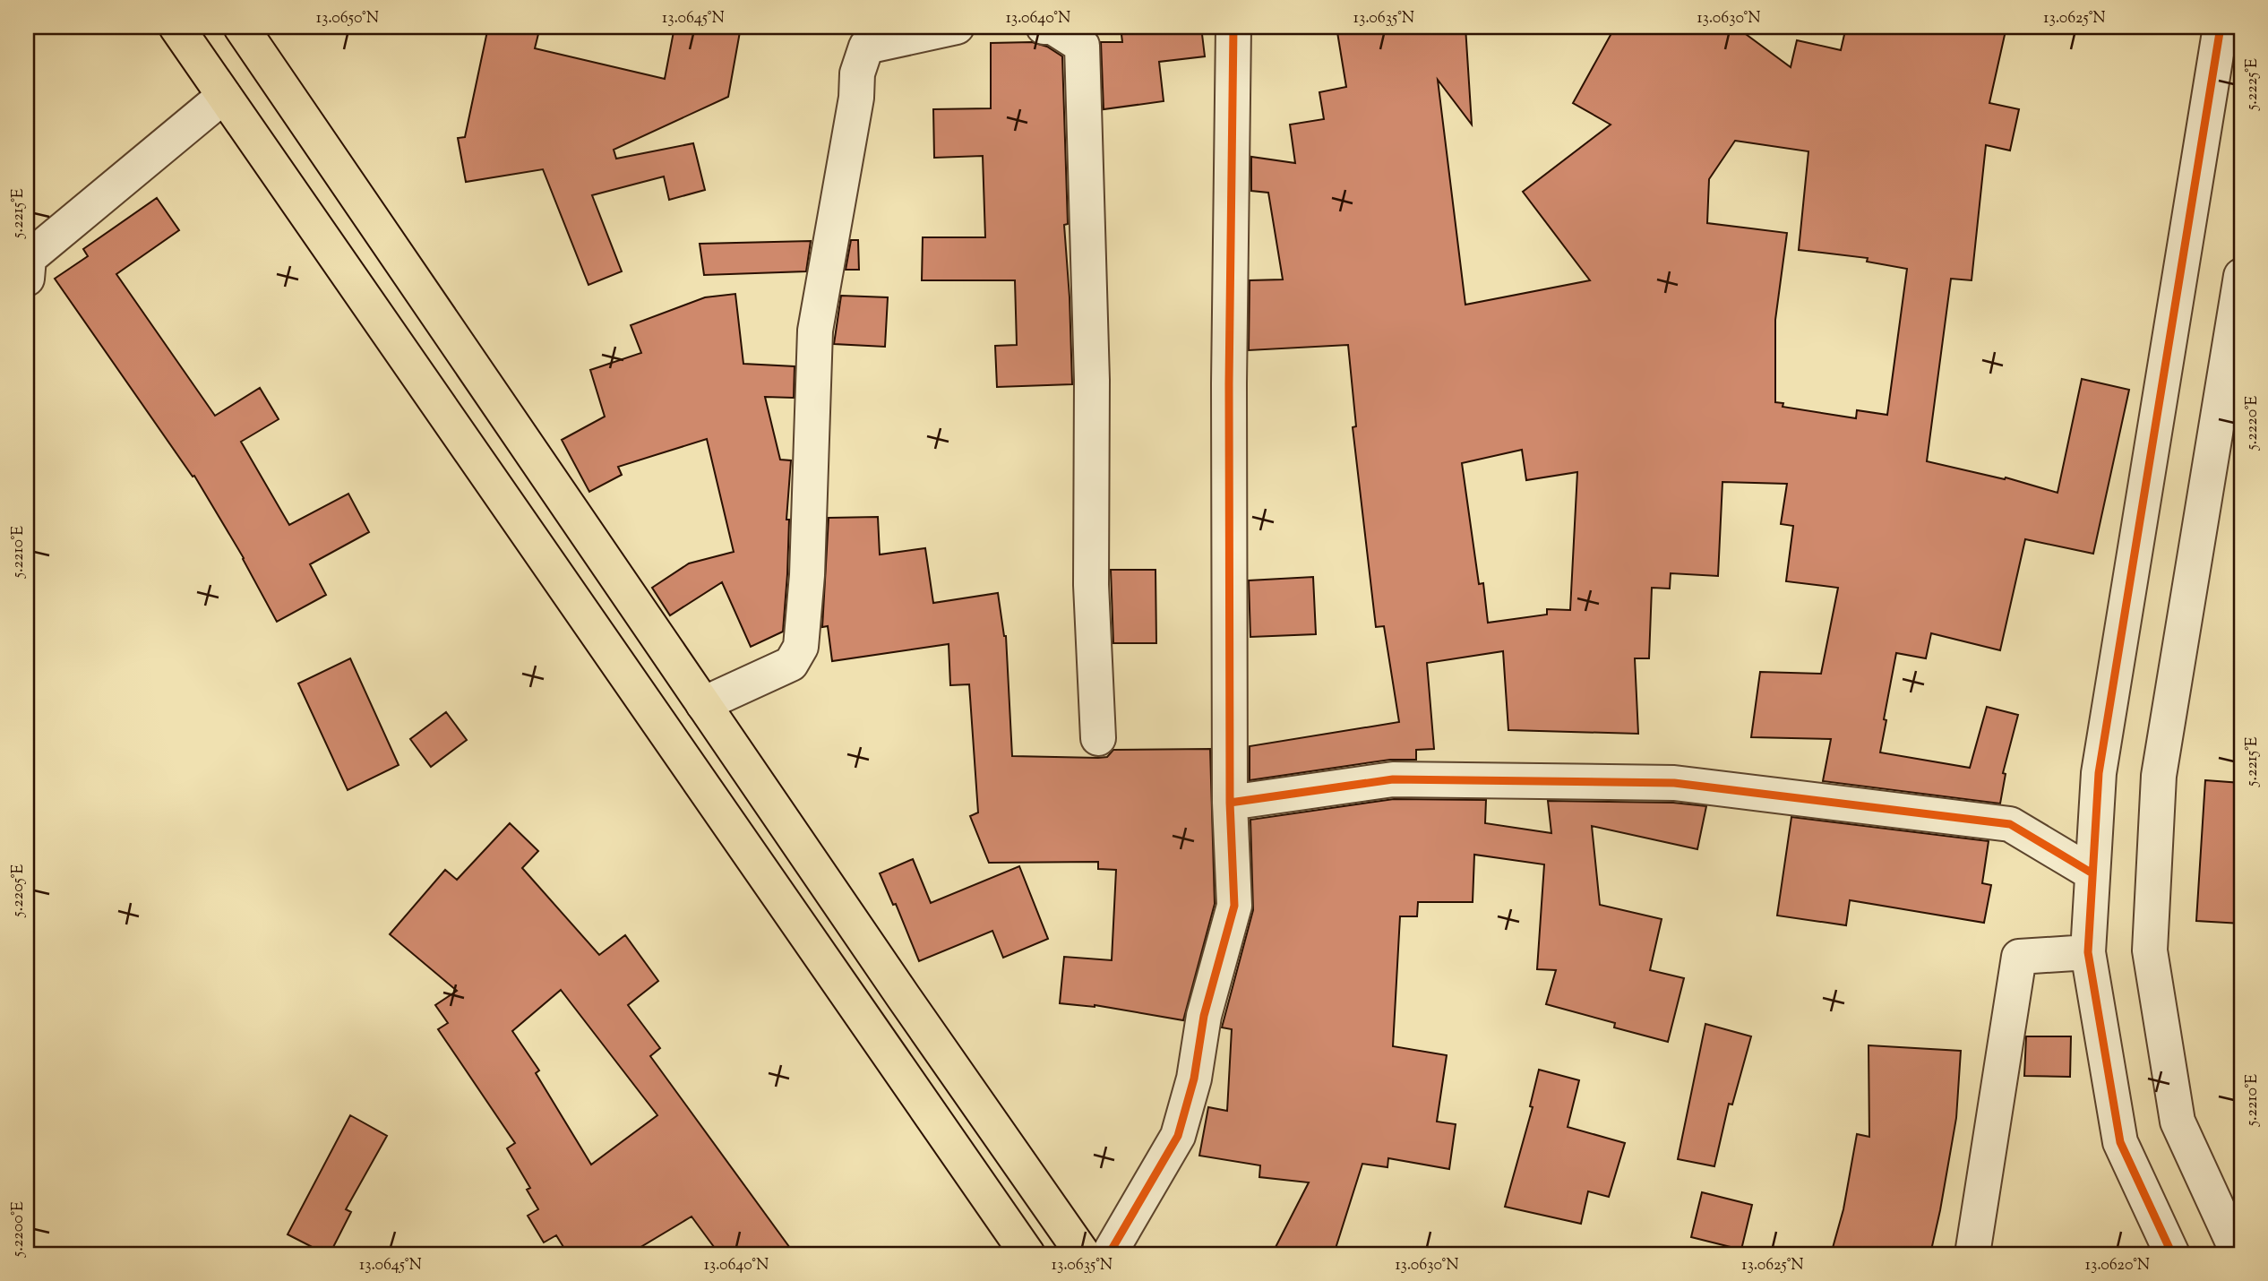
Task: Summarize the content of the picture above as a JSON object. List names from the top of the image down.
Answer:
{
  "coordinates": [
    "13.0650°N",
    "13.0645°N",
    "13.0640°N",
    "13.0635°N",
    "13.0630°N",
    "13.0625°N",
    "5.2225°E",
    "5.2215°E",
    "5.2220°E",
    "5.2210°E",
    "5.2205°E",
    "5.2200°E",
    "13.0620°N"
  ]
}
